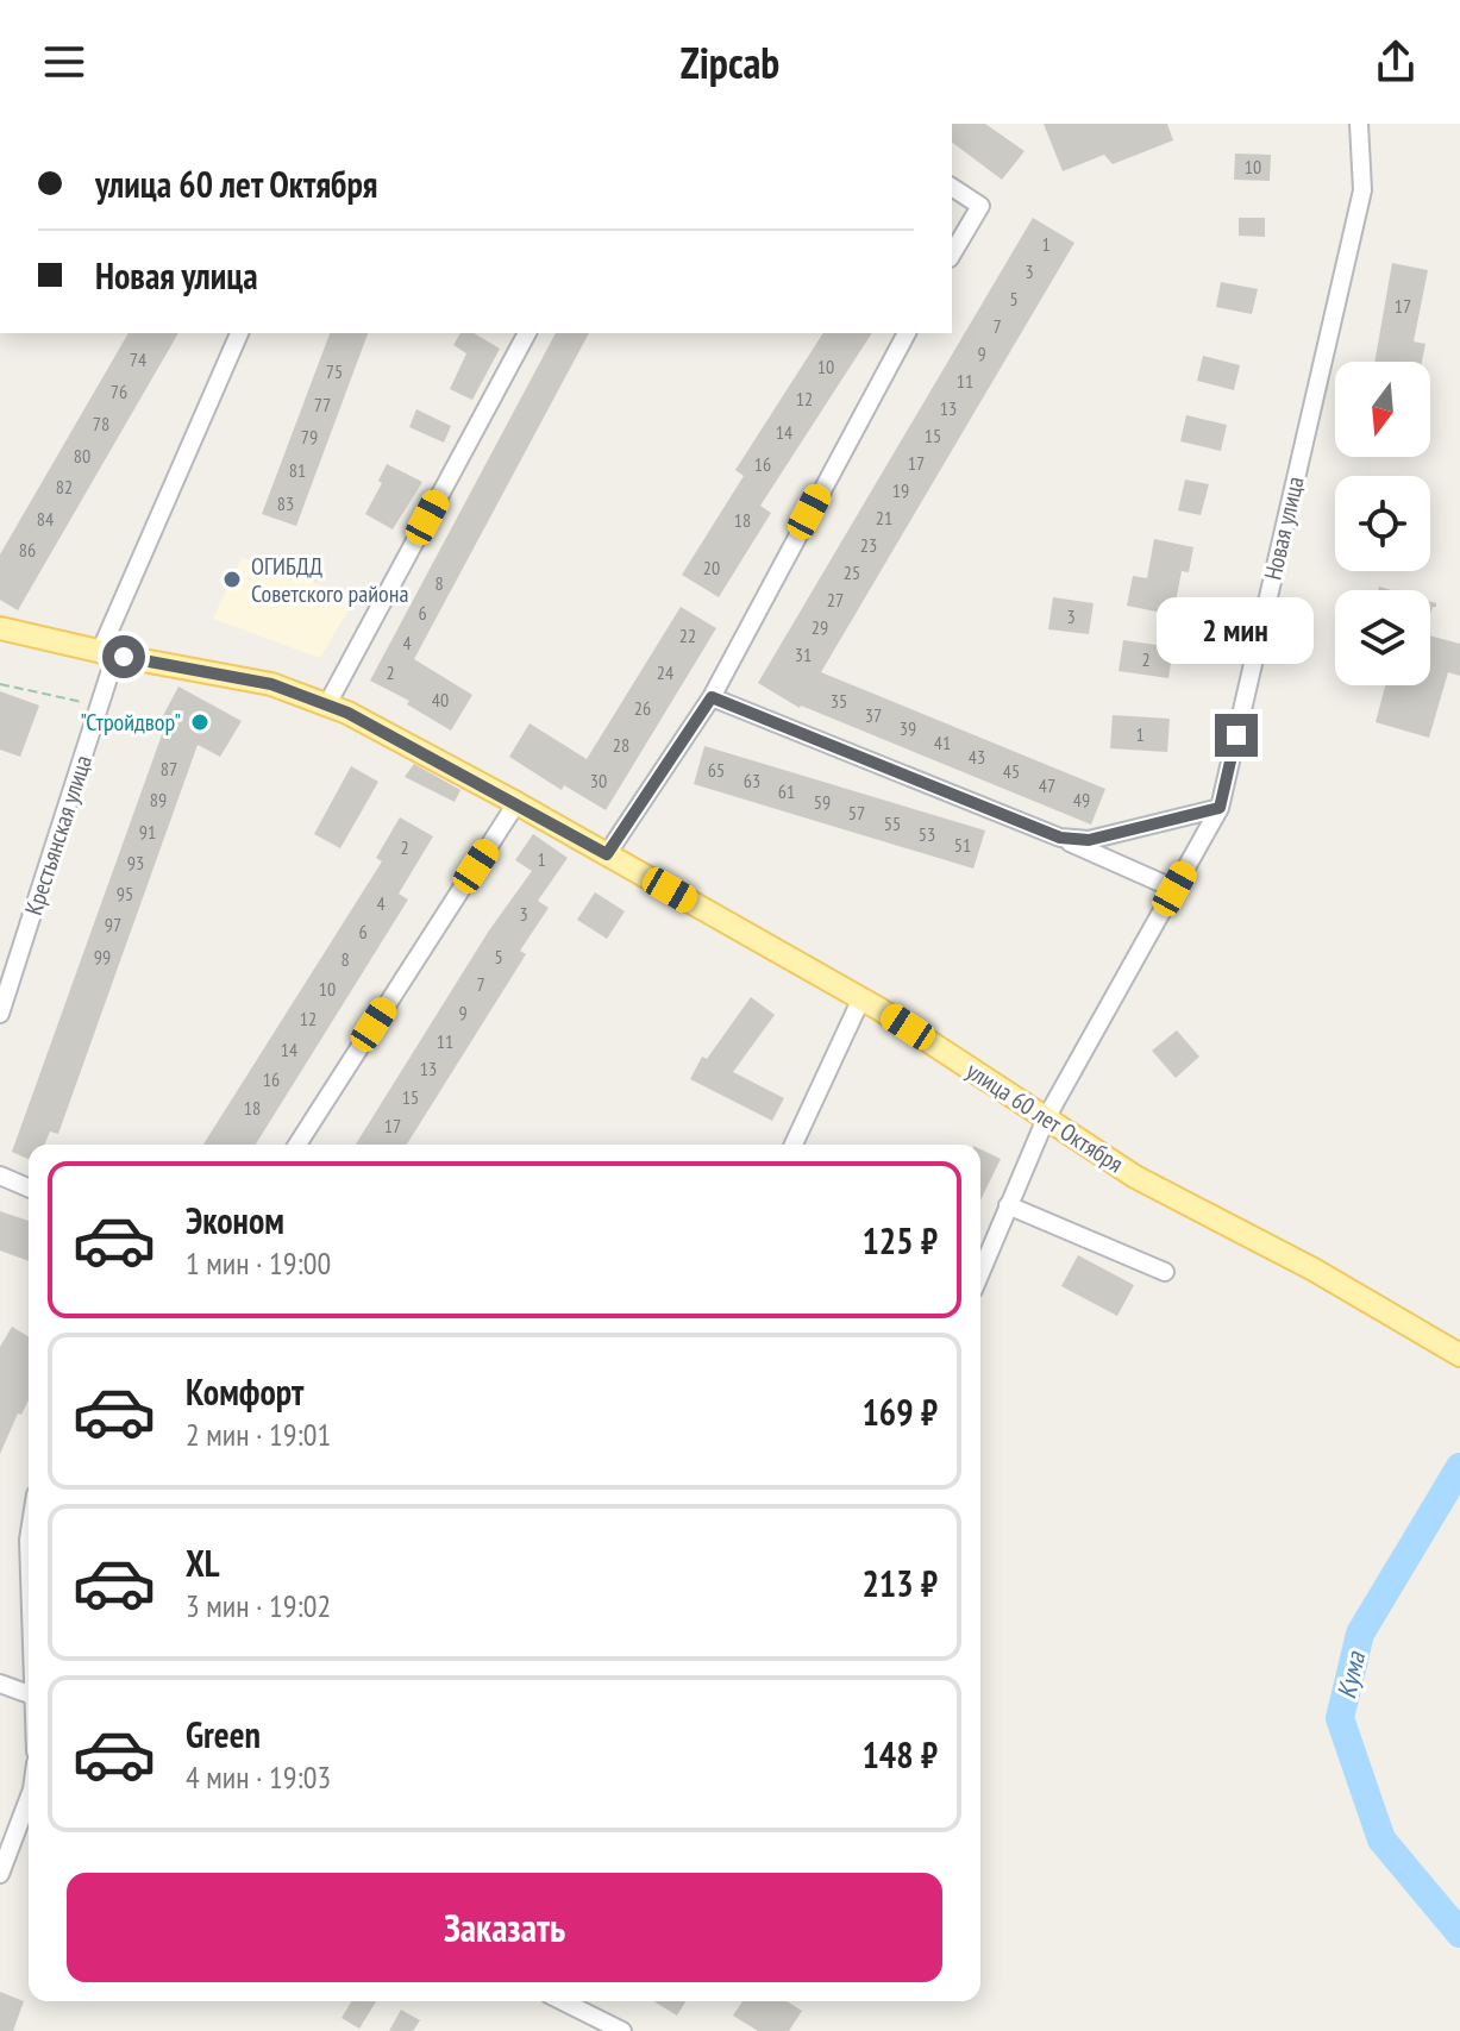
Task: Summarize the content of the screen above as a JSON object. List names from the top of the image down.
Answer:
{
  "streets": {
    "main road": ["улица 60 лет Октября"],
    "street": ["Новая улица", "Крестьянская улица"]
  },
  "crossings": [
    ["Новая улица", "улица 60 лет Октября"],
    ["Крестьянская улица", "улица 60 лет Октября"]
  ],
  "water": ["Кума"],
  "places": ["ОГИБДД Советского района", "\"Стройдвор\""],
  "house_numbers": [
    "10",
    "1",
    "3",
    "5",
    "17",
    "7",
    "9",
    "74",
    "10",
    "75",
    "11",
    "76",
    "12",
    "77",
    "13",
    "78",
    "14",
    "15",
    "79",
    "80",
    "17",
    "16",
    "81",
    "82",
    "19",
    "83",
    "21",
    "84",
    "18",
    "23",
    "86",
    "20",
    "25",
    "8",
    "27",
    "6",
    "3",
    "29",
    "22",
    "4",
    "31",
    "2",
    "2",
    "24",
    "40",
    "35",
    "26",
    "37",
    "39",
    "1",
    "41",
    "28",
    "43",
    "87",
    "65",
    "45",
    "30",
    "63",
    "47",
    "61",
    "89",
    "49",
    "59",
    "57",
    "55",
    "91",
    "53",
    "51",
    "2",
    "1",
    "93",
    "95",
    "4",
    "3",
    "97",
    "6",
    "99",
    "5",
    "8",
    "7",
    "10",
    "9",
    "12",
    "11",
    "14",
    "13",
    "16",
    "15",
    "18",
    "17"
  ],
  "north": "bottom",
  "page": {
    "header": "Zipcab",
    "banner": ["улица 60 лет Октября", "Новая улица"],
    "bubble": "2 мин",
    "list": [
      {
        "name": "Эконом",
        "note": "1 мин · 19:00",
        "value": "125 ₽"
      },
      {
        "name": "Комфорт",
        "note": "2 мин · 19:01",
        "value": "169 ₽"
      },
      {
        "name": "XL",
        "note": "3 мин · 19:02",
        "value": "213 ₽"
      },
      {
        "name": "Green",
        "note": "4 мин · 19:03",
        "value": "148 ₽"
      }
    ],
    "buttons": "Заказать"
  }
}
